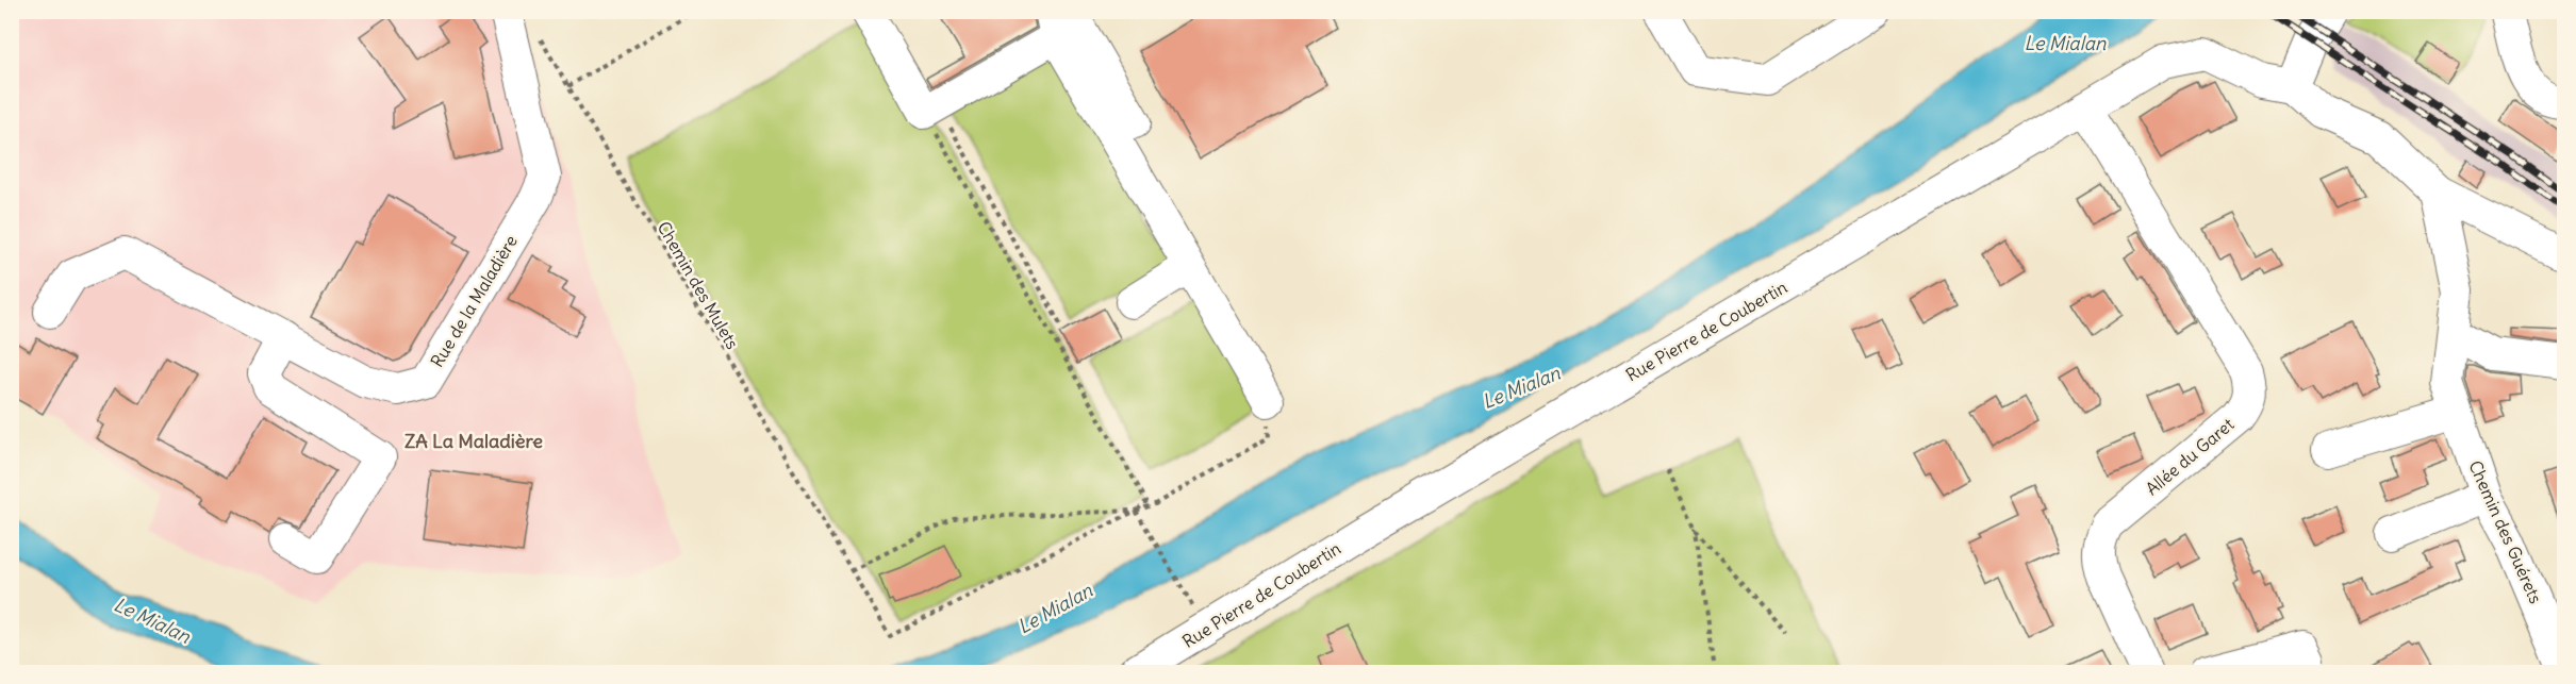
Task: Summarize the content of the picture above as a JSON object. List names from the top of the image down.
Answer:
{
  "streets": {
    "street": [
      "Rue de la Maladière",
      "Rue Pierre de Coubertin",
      "Allée du Garet",
      "Chemin des Guérets"
    ],
    "path": ["Chemin des Mulets"]
  },
  "crossings": [
    ["Rue Pierre de Coubertin", "Allée du Garet"]
  ],
  "districts": ["ZA La Maladière"],
  "water": ["Le Mialan"]
}
